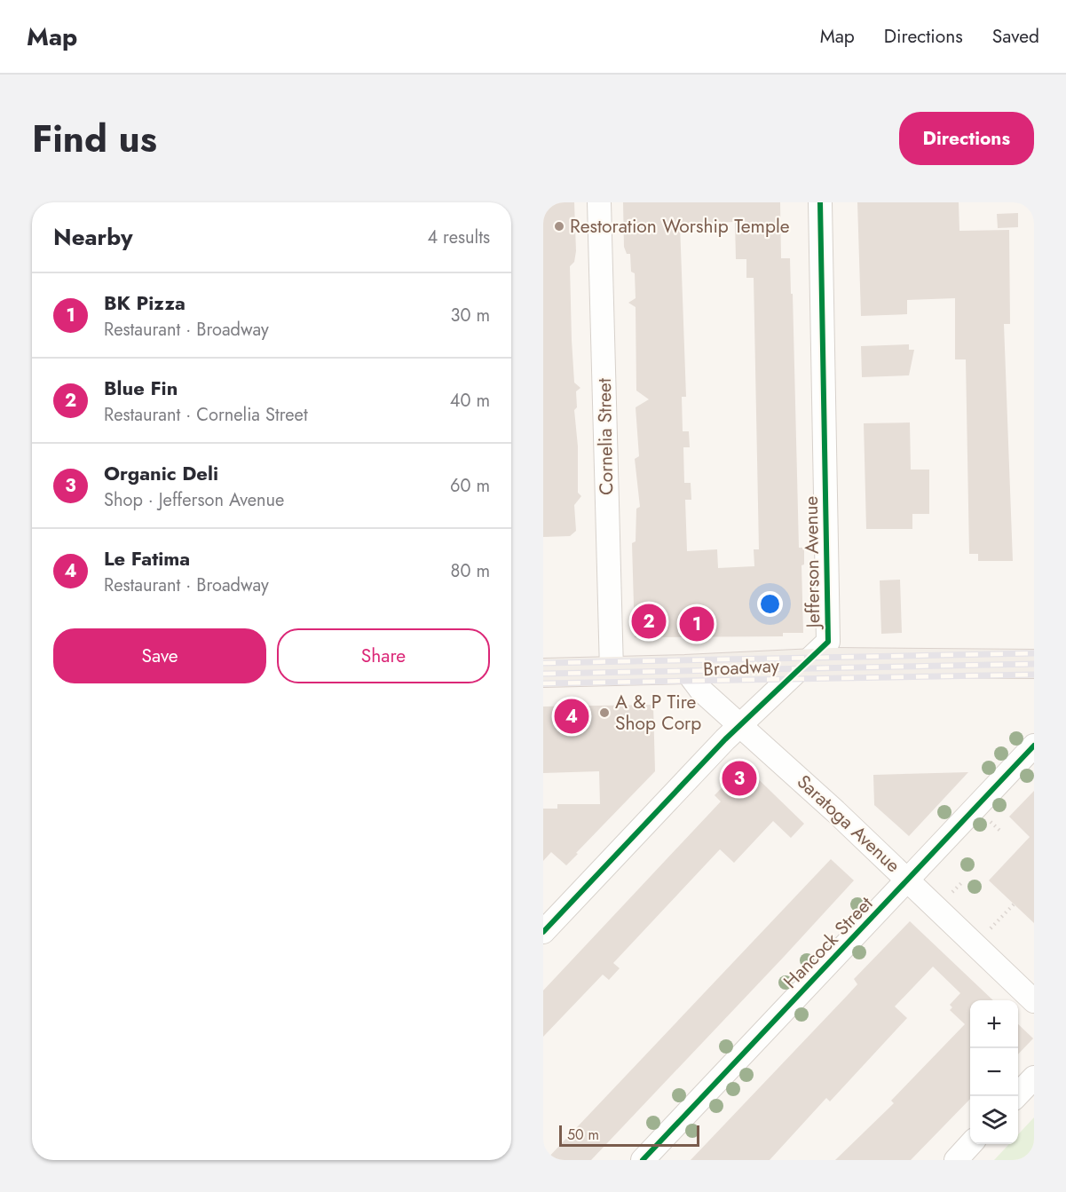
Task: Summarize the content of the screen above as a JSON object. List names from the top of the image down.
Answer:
{
  "streets": {
    "main road": ["Broadway"],
    "street": [
      "Cornelia Street",
      "Jefferson Avenue",
      "Saratoga Avenue",
      "Hancock Street"
    ]
  },
  "crossings": [
    ["Cornelia Street", "Broadway"],
    ["Jefferson Avenue", "Broadway"],
    ["Jefferson Avenue", "Saratoga Avenue"],
    ["Broadway", "Saratoga Avenue"],
    ["Saratoga Avenue", "Hancock Street"]
  ],
  "places": ["Restoration Worship Temple", "A & P Tire Shop Corp"],
  "scale_bar": "50 m",
  "page": {
    "header": "Map",
    "nav": ["Map", "Directions", "Saved"],
    "title": "Find us",
    "buttons": [
      "Directions",
      ["Save", "Share"]
    ],
    "heading": ["Nearby", "4 results"],
    "list": [
      {
        "mark": "1",
        "name": "BK Pizza",
        "note": "Restaurant · Broadway",
        "value": "30 m"
      },
      {
        "mark": "2",
        "name": "Blue Fin",
        "note": "Restaurant · Cornelia Street",
        "value": "40 m"
      },
      {
        "mark": "3",
        "name": "Organic Deli",
        "note": "Shop · Jefferson Avenue",
        "value": "60 m"
      },
      {
        "mark": "4",
        "name": "Le Fatima",
        "note": "Restaurant · Broadway",
        "value": "80 m"
      }
    ],
    "pins": [
      "2",
      "1",
      "4",
      "3"
    ],
    "map_buttons": ["+", "−"],
    "scale": "50 m"
  }
}
